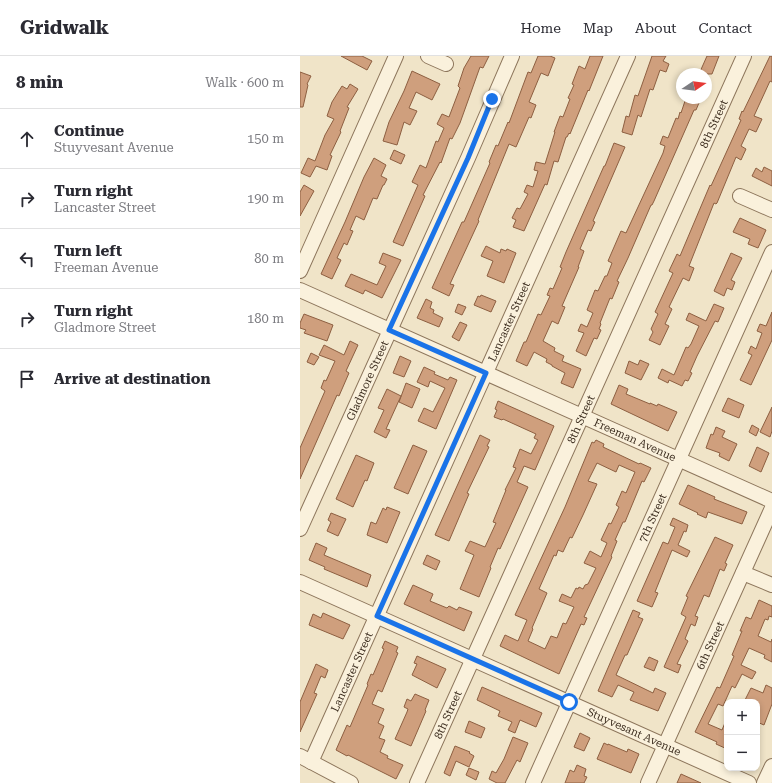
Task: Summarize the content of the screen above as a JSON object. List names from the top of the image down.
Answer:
{
  "streets": {
    "street": [
      "8th Street",
      "Lancaster Street",
      "Gladmore Street",
      "Freeman Avenue",
      "7th Street",
      "6th Street",
      "Stuyvesant Avenue"
    ]
  },
  "crossings": [
    ["8th Street", "Freeman Avenue"],
    ["8th Street", "Stuyvesant Avenue"],
    ["Lancaster Street", "Freeman Avenue"],
    ["Lancaster Street", "Stuyvesant Avenue"],
    ["Gladmore Street", "Freeman Avenue"],
    ["Freeman Avenue", "7th Street"],
    ["7th Street", "Stuyvesant Avenue"],
    ["6th Street", "Stuyvesant Avenue"]
  ],
  "north": "right",
  "page": {
    "header": "Gridwalk",
    "nav": [
      "Home",
      "Map",
      "About",
      "Contact"
    ],
    "heading": ["8 min", "Walk · 600 m"],
    "list": [
      ["Continue", "Stuyvesant Avenue", "150 m"],
      ["Turn right", "Lancaster Street", "190 m"],
      ["Turn left", "Freeman Avenue", "80 m"],
      ["Turn right", "Gladmore Street", "180 m"],
      "Arrive at destination"
    ],
    "map_buttons": ["+", "−"]
  }
}
